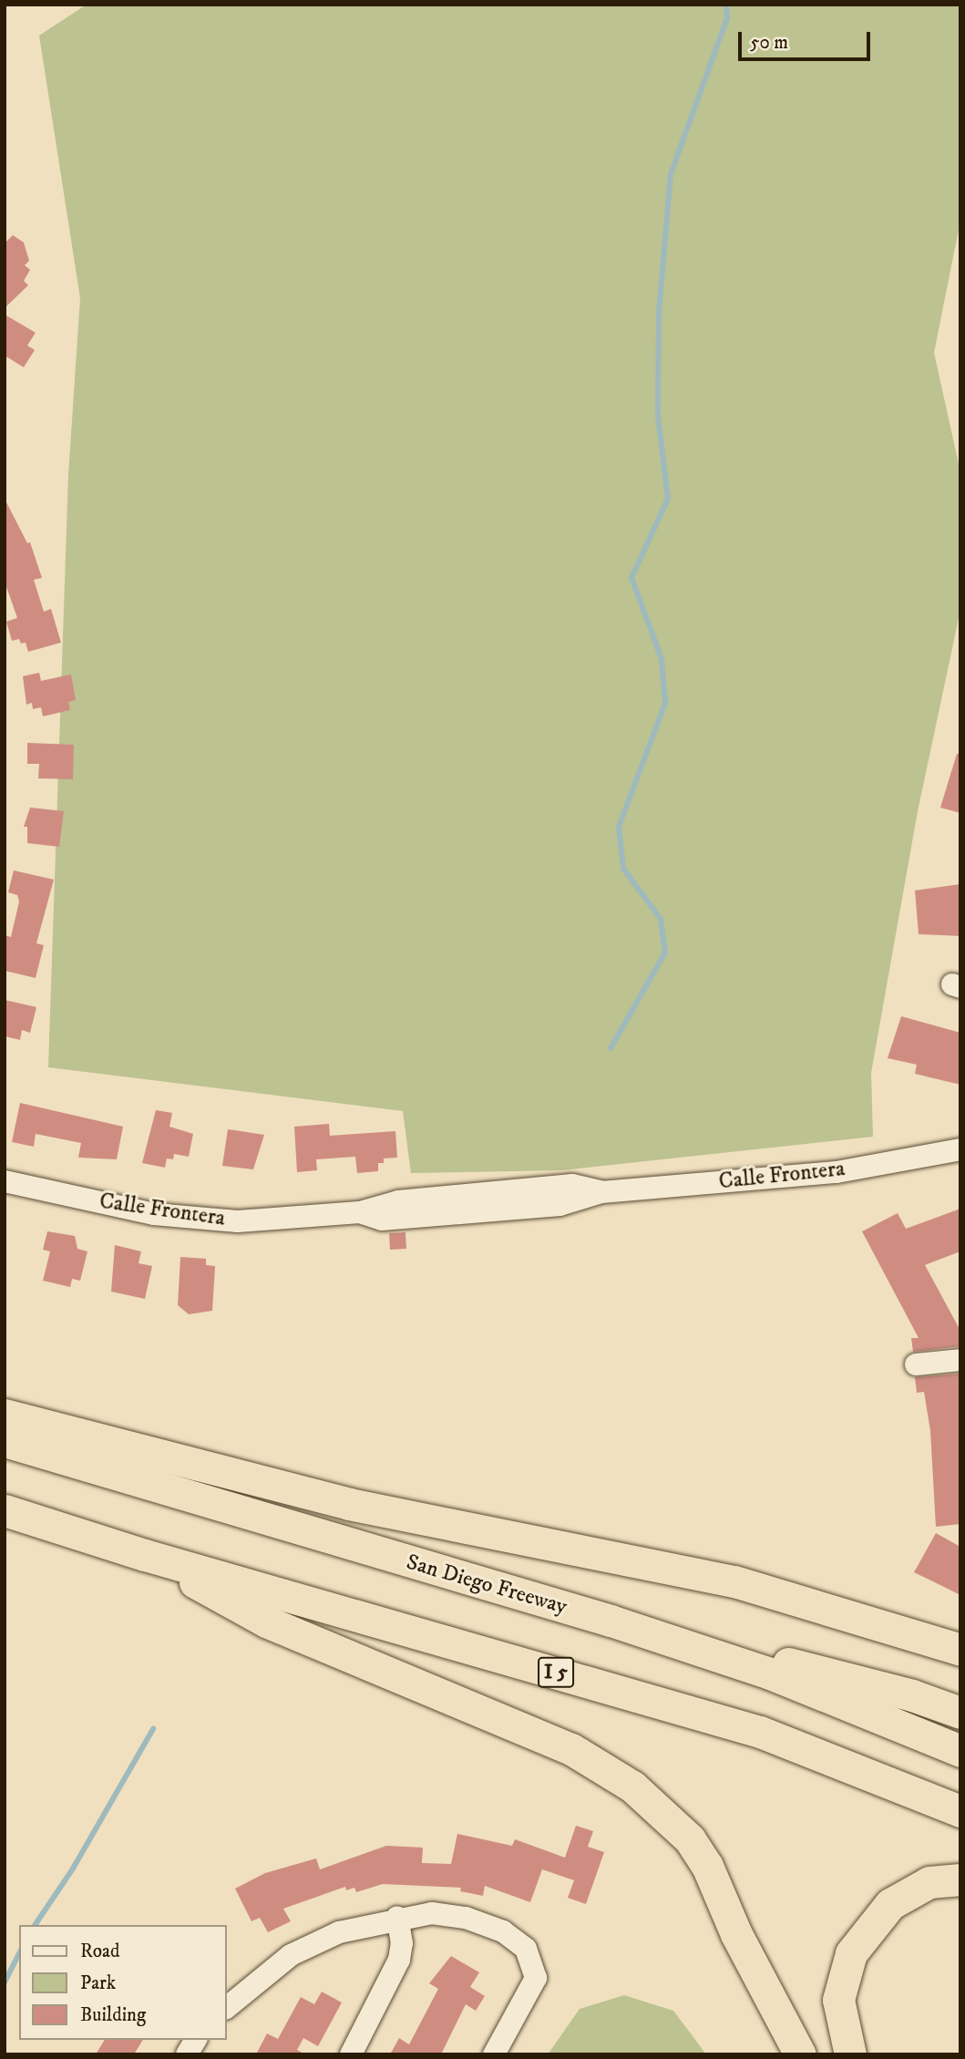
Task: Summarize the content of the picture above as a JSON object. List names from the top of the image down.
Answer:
{
  "streets": {
    "highway": ["San Diego Freeway", "I 5"],
    "street": ["Calle Frontera"]
  },
  "legend": ["Road", "Park", "Building"],
  "scale_bar": "50 m"
}
